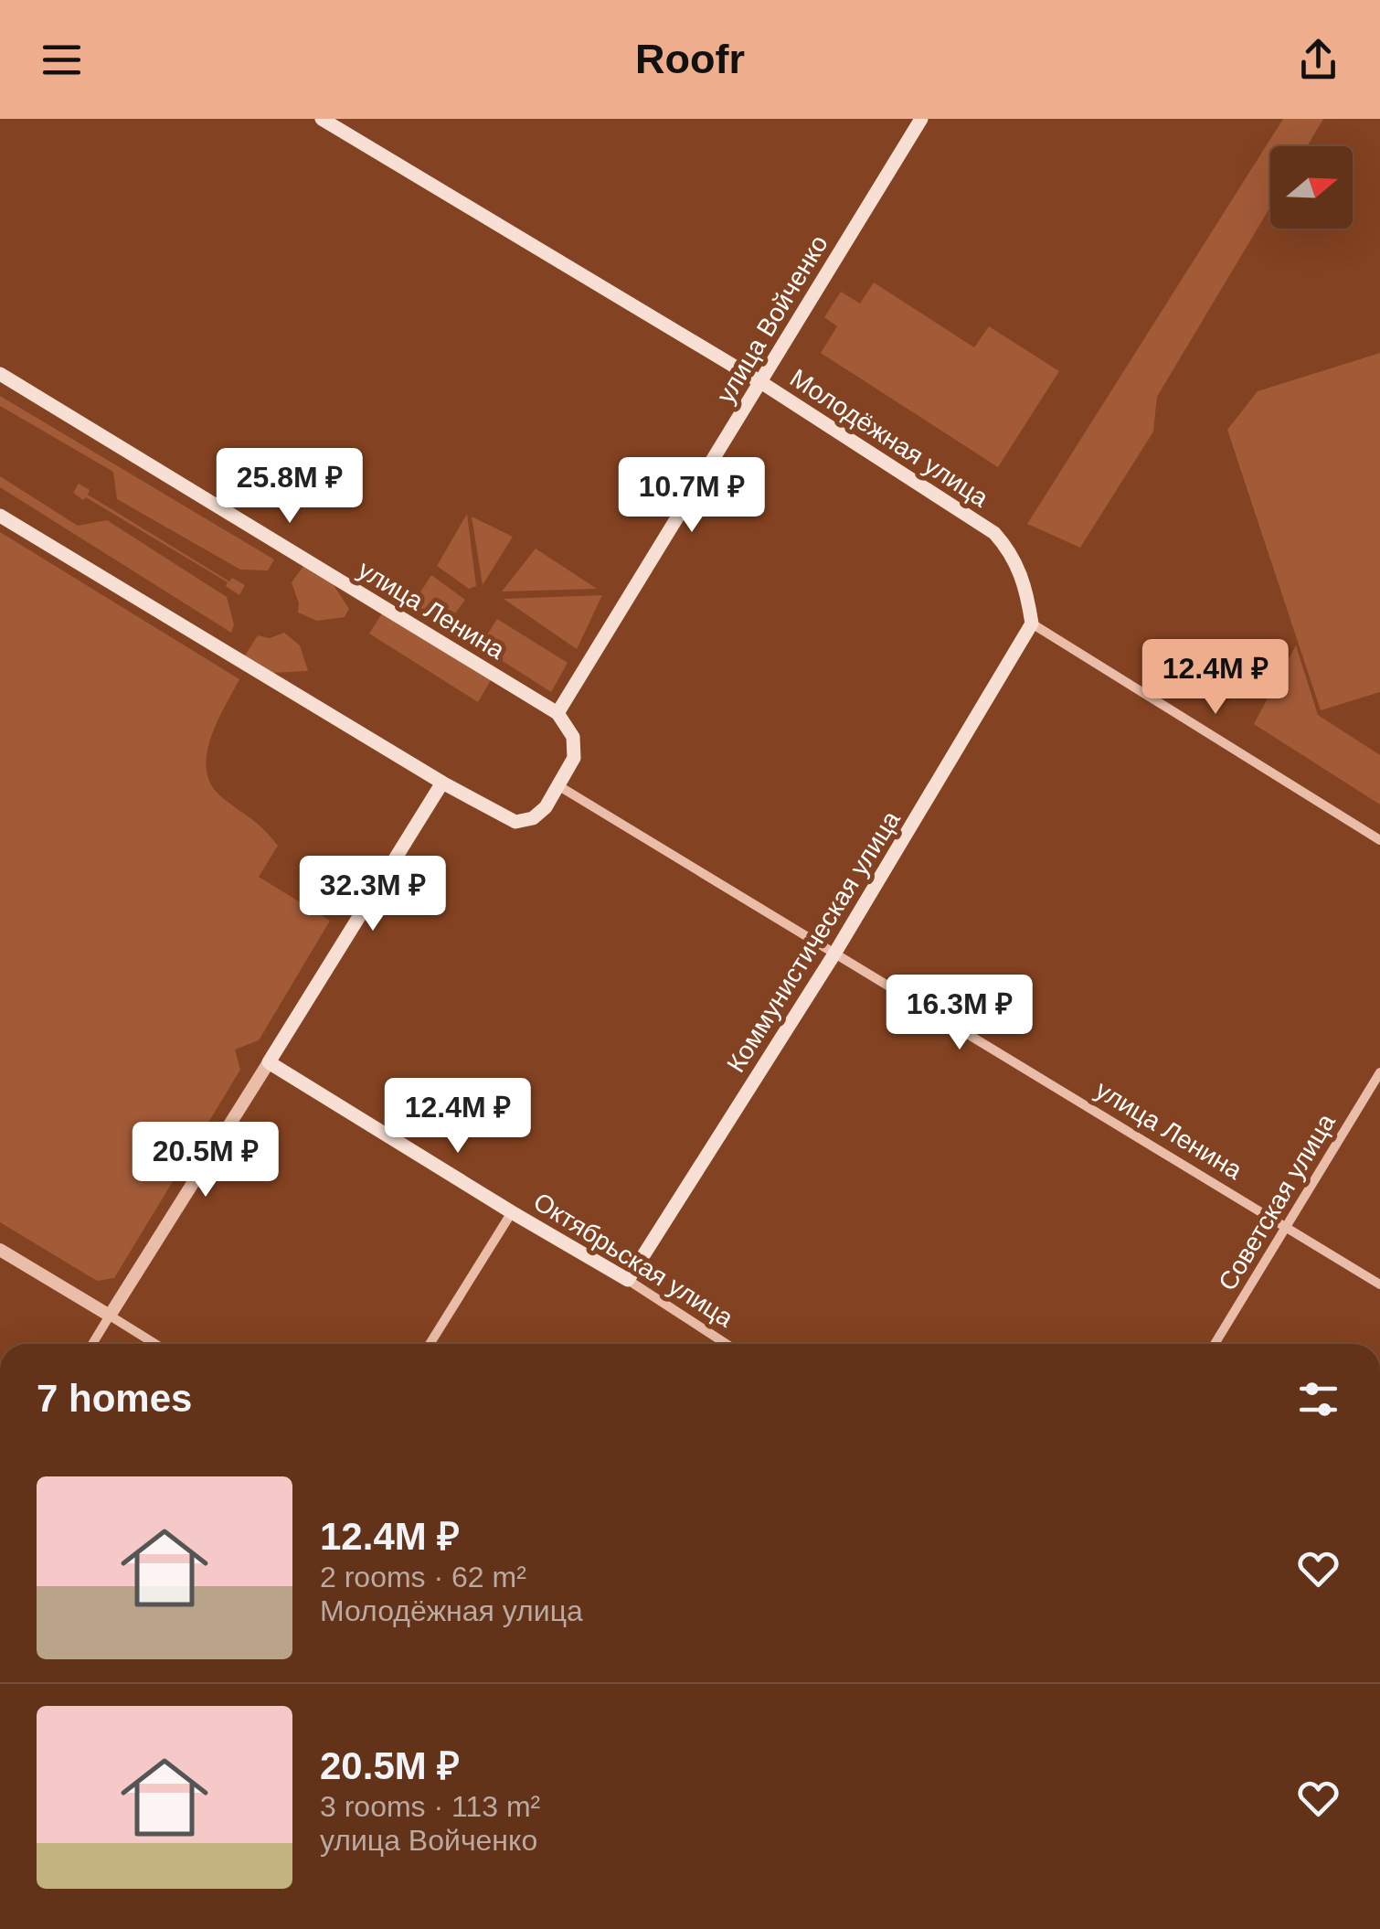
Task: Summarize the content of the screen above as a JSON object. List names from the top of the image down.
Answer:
{
  "streets": {
    "main road": [
      "улица Войченко",
      "Молодёжная улица",
      "улица Ленина",
      "Коммунистическая улица",
      "Октябрьская улица"
    ],
    "street": ["Советская улица"]
  },
  "crossings": [
    ["улица Войченко", "Молодёжная улица"],
    ["улица Войченко", "улица Ленина"],
    ["Молодёжная улица", "Коммунистическая улица"],
    ["улица Ленина", "Коммунистическая улица"],
    ["улица Ленина", "Советская улица"],
    ["Коммунистическая улица", "Октябрьская улица"]
  ],
  "north": "right",
  "page": {
    "header": "Roofr",
    "price": [
      "25.8M ₽",
      "10.7M ₽",
      "12.4M ₽",
      "32.3M ₽",
      "16.3M ₽",
      "12.4M ₽",
      "20.5M ₽"
    ],
    "heading": "7 homes",
    "list": [
      {
        "name": "12.4M ₽",
        "note": "2 rooms · 62 m² · Молодёжная улица"
      },
      {
        "name": "20.5M ₽",
        "note": "3 rooms · 113 m² · улица Войченко"
      }
    ]
  }
}
